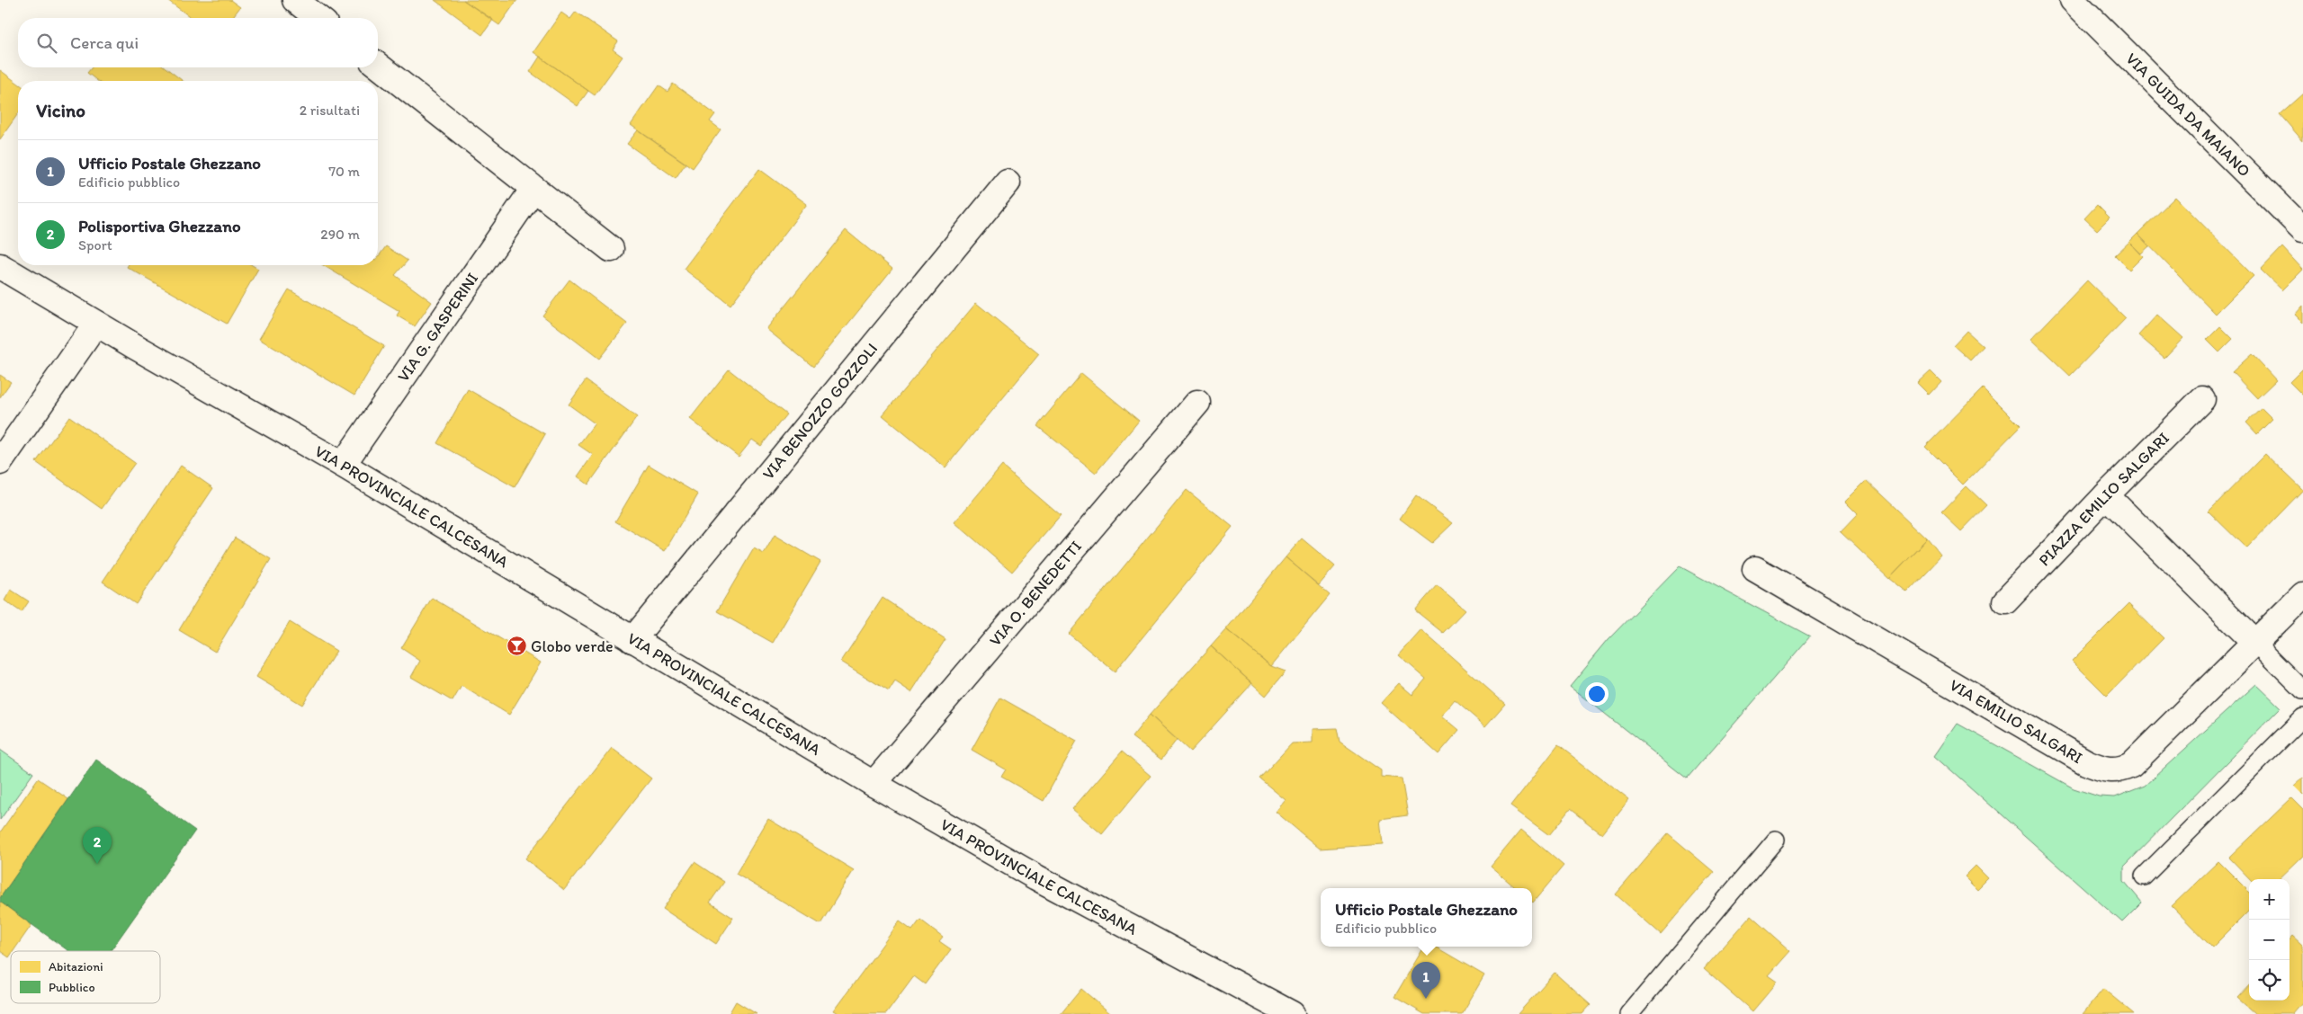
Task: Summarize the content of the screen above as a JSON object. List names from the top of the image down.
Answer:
{
  "streets": {
    "street": [
      "VIA GUIDA DA MAIANO",
      "VIA G. GASPERINI",
      "VIA BENOZZO GOZZOLI",
      "PIAZZA EMILIO SALGARI",
      "VIA PROVINCIALE CALCESANA",
      "VIA O. BENEDETTI",
      "VIA EMILIO SALGARI"
    ]
  },
  "crossings": [
    ["VIA G. GASPERINI", "VIA PROVINCIALE CALCESANA"],
    ["VIA BENOZZO GOZZOLI", "VIA PROVINCIALE CALCESANA"],
    ["VIA PROVINCIALE CALCESANA", "VIA O. BENEDETTI"]
  ],
  "places": {
    "bar": ["Globo verde"]
  },
  "legend": ["Abitazioni", "Pubblico"],
  "page": {
    "search": "Cerca qui",
    "heading": ["Vicino", "2 risultati"],
    "list": [
      {
        "mark": "1",
        "name": "Ufficio Postale Ghezzano",
        "note": "Edificio pubblico",
        "value": "70 m"
      },
      {
        "mark": "2",
        "name": "Polisportiva Ghezzano",
        "note": "Sport",
        "value": "290 m"
      }
    ],
    "pins": ["2", "1"],
    "map_buttons": ["+", "−"],
    "popup": ["Ufficio Postale Ghezzano", "Edificio pubblico"]
  }
}
